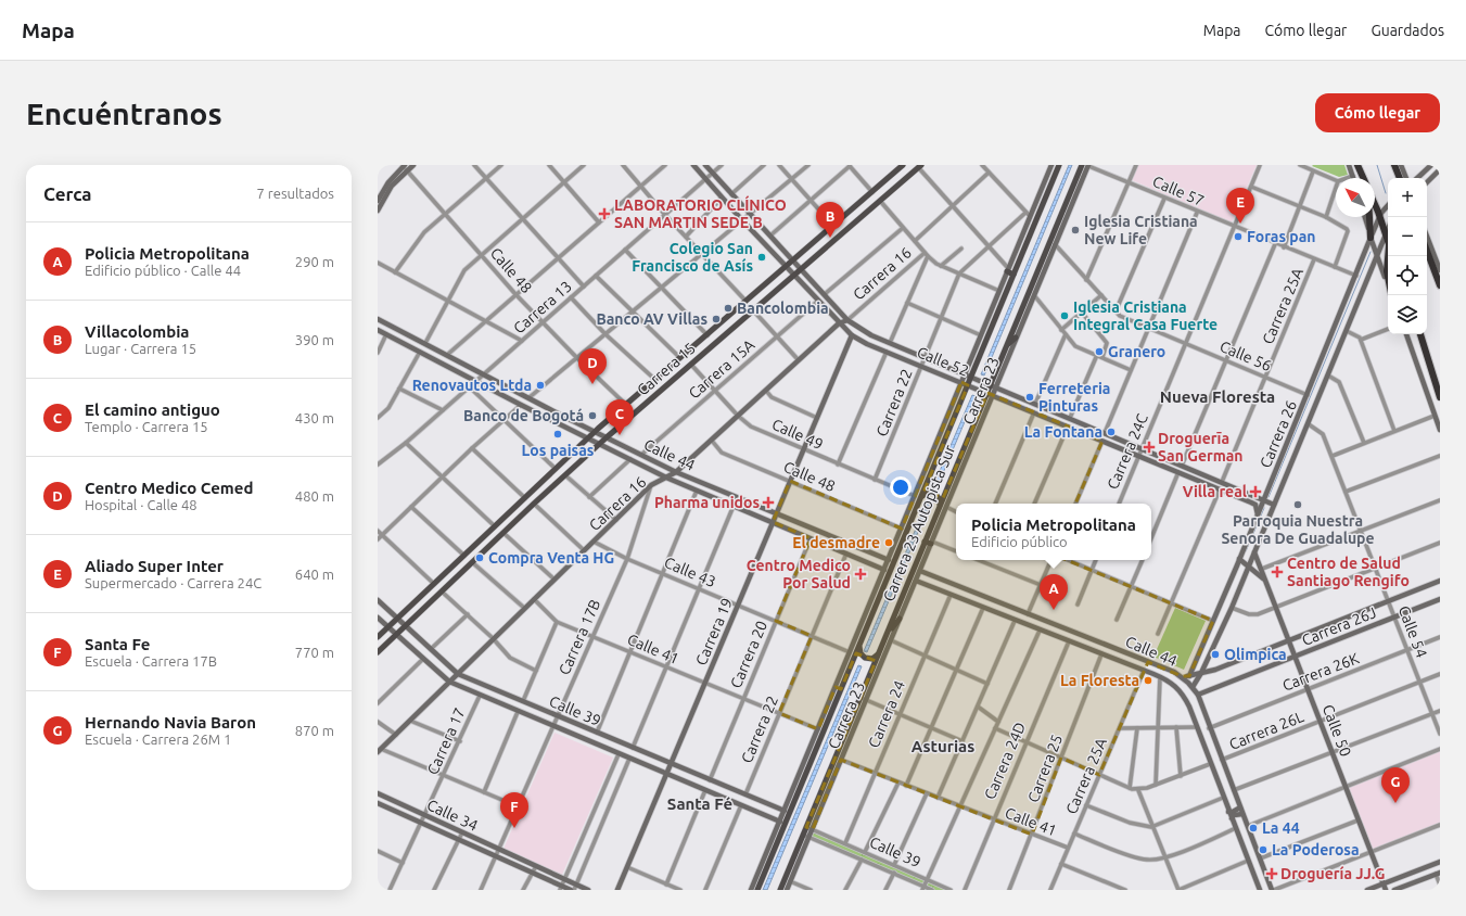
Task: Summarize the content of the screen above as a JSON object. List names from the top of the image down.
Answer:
{
  "streets": {
    "main road": ["Carrera 15", "Carrera 23 Autopista Sur"],
    "street": [
      "Calle 57",
      "Calle 48",
      "Carrera 16",
      "Carrera 25A",
      "Carrera 13",
      "Calle 56",
      "Calle 52",
      "Carrera 15A",
      "Carrera 23",
      "Carrera 22",
      "Calle 49",
      "Carrera 26",
      "Carrera 24C",
      "Calle 44",
      "Calle 43",
      "Carrera 26J",
      "Carrera 19",
      "Calle 54",
      "Carrera 17B",
      "Calle 41",
      "Carrera 20",
      "Carrera 26K",
      "Calle 39",
      "Carrera 24",
      "Carrera 26L",
      "Calle 50",
      "Carrera 17",
      "Carrera 24D",
      "Carrera 25",
      "Calle 34"
    ]
  },
  "crossings": [
    ["Calle 57", "Carrera 25A"],
    ["Calle 57", "Carrera 23"],
    ["Calle 57", "Carrera 26"],
    ["Calle 57", "Carrera 24C"],
    ["Calle 57", "Carrera 23 Autopista Sur"],
    ["Calle 48", "Carrera 16"],
    ["Calle 48", "Carrera 13"],
    ["Calle 48", "Carrera 15"],
    ["Calle 48", "Carrera 23"],
    ["Calle 48", "Carrera 19"],
    ["Carrera 16", "Calle 52"],
    ["Carrera 16", "Calle 49"],
    ["Carrera 16", "Calle 44"],
    ["Carrera 16", "Calle 43"],
    ["Carrera 16", "Carrera 17B"],
    ["Carrera 16", "Calle 41"],
    ["Carrera 16", "Calle 39"],
    ["Carrera 25A", "Calle 56"],
    ["Carrera 25A", "Calle 52"],
    ["Carrera 25A", "Calle 44"],
    ["Carrera 25A", "Calle 41"],
    ["Carrera 13", "Calle 52"],
    ["Carrera 13", "Calle 44"],
    ["Calle 56", "Carrera 23"],
    ["Calle 56", "Carrera 26"],
    ["Calle 56", "Carrera 24C"],
    ["Calle 52", "Carrera 15"],
    ["Calle 52", "Carrera 15A"],
    ["Calle 52", "Carrera 23"],
    ["Calle 52", "Carrera 22"],
    ["Calle 52", "Carrera 26"],
    ["Calle 52", "Carrera 24C"],
    ["Calle 52", "Carrera 23 Autopista Sur"],
    ["Calle 52", "Carrera 19"],
    ["Carrera 15", "Calle 49"],
    ["Carrera 15", "Calle 44"],
    ["Carrera 15", "Calle 39"],
    ["Carrera 15A", "Calle 49"],
    ["Carrera 15A", "Calle 44"],
    ["Carrera 23", "Carrera 22"],
    ["Carrera 23", "Calle 49"],
    ["Carrera 23", "Calle 44"],
    ["Carrera 23", "Carrera 23 Autopista Sur"],
    ["Carrera 23", "Calle 43"],
    ["Carrera 23", "Calle 41"],
    ["Carrera 23", "Calle 39"],
    ["Carrera 22", "Calle 49"],
    ["Carrera 22", "Calle 44"],
    ["Carrera 22", "Calle 43"],
    ["Carrera 22", "Calle 41"],
    ["Carrera 22", "Calle 39"],
    ["Calle 49", "Carrera 23 Autopista Sur"],
    ["Calle 49", "Carrera 19"],
    ["Carrera 26", "Calle 44"],
    ["Carrera 26", "Carrera 26J"],
    ["Carrera 26", "Calle 54"],
    ["Carrera 26", "Calle 50"],
    ["Calle 44", "Carrera 26J"],
    ["Calle 44", "Carrera 19"],
    ["Calle 44", "Carrera 20"],
    ["Calle 44", "Carrera 26K"],
    ["Calle 44", "Carrera 24"],
    ["Calle 44", "Carrera 26L"],
    ["Calle 44", "Carrera 24D"],
    ["Calle 44", "Carrera 25"],
    ["Carrera 23 Autopista Sur", "Calle 39"],
    ["Calle 43", "Carrera 19"],
    ["Calle 43", "Carrera 17B"],
    ["Calle 43", "Carrera 20"],
    ["Carrera 26J", "Calle 54"],
    ["Carrera 26J", "Calle 50"],
    ["Carrera 19", "Calle 41"],
    ["Carrera 19", "Calle 39"],
    ["Calle 54", "Carrera 26K"],
    ["Calle 54", "Carrera 26L"],
    ["Carrera 17B", "Calle 41"],
    ["Carrera 17B", "Calle 39"],
    ["Carrera 17B", "Calle 34"],
    ["Calle 41", "Carrera 20"],
    ["Calle 41", "Carrera 24"],
    ["Calle 41", "Carrera 24D"],
    ["Calle 41", "Carrera 25"],
    ["Carrera 20", "Calle 39"],
    ["Carrera 26K", "Calle 50"],
    ["Calle 39", "Carrera 24"],
    ["Calle 39", "Carrera 17"],
    ["Carrera 26L", "Calle 50"],
    ["Carrera 17", "Calle 34"]
  ],
  "districts": ["Nueva Floresta", "Asturias", "Santa Fé"],
  "places": {
    "health": [
      "LABORATORIO CLÍNICO SAN MARTIN SEDE B",
      "Droguerīa San German",
      "Villa real",
      "Pharma unidos",
      "Centro de Salud Santiago Rengifo",
      "Centro Medico Por Salud",
      "Droguería JJ.G"
    ],
    "other": [
      "Iglesia Cristiana New Life",
      "Foras pan",
      "Colegio San Francisco de Asís",
      "Bancolombia",
      "Iglesia Cristiana Integral Casa Fuerte",
      "Banco AV Villas",
      "Granero",
      "Renovautos Ltda",
      "Ferreteria Pinturas",
      "Banco de Bogotá",
      "La Fontana",
      "Los paisas",
      "Parroquia Nuestra Senora De Guadalupe",
      "El desmadre",
      "Compra Venta HG",
      "Olimpica",
      "La Floresta",
      "La 44",
      "La Poderosa"
    ]
  },
  "north": "top left",
  "page": {
    "header": "Mapa",
    "nav": ["Mapa", "Cómo llegar", "Guardados"],
    "buttons": "Cómo llegar",
    "title": "Encuéntranos",
    "heading": ["Cerca", "7 resultados"],
    "map_buttons": ["+", "−"],
    "pins": [
      "E",
      "B",
      "D",
      "C",
      "A",
      "G",
      "F"
    ],
    "list": [
      {
        "mark": "A",
        "name": "Policia Metropolitana",
        "note": "Edificio público · Calle 44",
        "value": "290 m"
      },
      {
        "mark": "B",
        "name": "Villacolombia",
        "note": "Lugar · Carrera 15",
        "value": "390 m"
      },
      {
        "mark": "C",
        "name": "El camino antiguo",
        "note": "Templo · Carrera 15",
        "value": "430 m"
      },
      {
        "mark": "D",
        "name": "Centro Medico Cemed",
        "note": "Hospital · Calle 48",
        "value": "480 m"
      },
      {
        "mark": "E",
        "name": "Aliado Super Inter",
        "note": "Supermercado · Carrera 24C",
        "value": "640 m"
      },
      {
        "mark": "F",
        "name": "Santa Fe",
        "note": "Escuela · Carrera 17B",
        "value": "770 m"
      },
      {
        "mark": "G",
        "name": "Hernando Navia Baron",
        "note": "Escuela · Carrera 26M 1",
        "value": "870 m"
      }
    ],
    "popup": ["Policia Metropolitana", "Edificio público"]
  }
}
